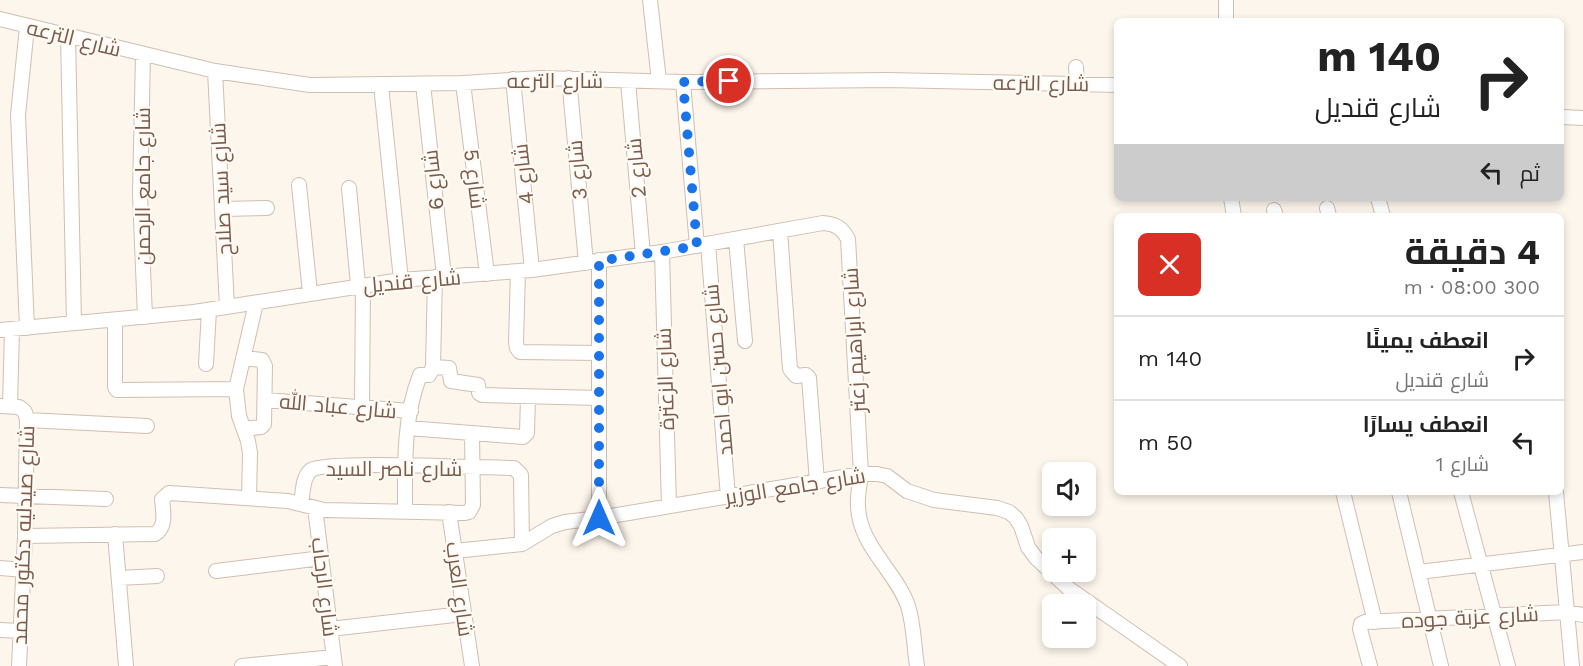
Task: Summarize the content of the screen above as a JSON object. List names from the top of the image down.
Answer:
{
  "streets": {
    "street": [
      "شارع الترعه",
      "شارع 2",
      "شارع 3",
      "شارع 4",
      "شارع 5",
      "شارع 6",
      "شارع جامع الرحمن",
      "شارع سيد صلاح",
      "شارع قنديل",
      "شارع ابراهيم زعتر",
      "شارع حسن ابو احمد",
      "شارع الزعترة",
      "شارع عباد الله",
      "شارع ناصر السيد",
      "شارع جامع الوزير",
      "شارع صيدليه دكتور محمد",
      "شارع الرحاب",
      "شارع العرب",
      "شارع عزبة جوده"
    ]
  },
  "crossings": [
    ["شارع الترعه", "شارع 2"],
    ["شارع الترعه", "شارع 3"],
    ["شارع الترعه", "شارع 4"],
    ["شارع الترعه", "شارع 5"],
    ["شارع الترعه", "شارع 6"],
    ["شارع الترعه", "شارع جامع الرحمن"],
    ["شارع الترعه", "شارع سيد صلاح"],
    ["شارع الترعه", "شارع حسن ابو احمد"],
    ["شارع 2", "شارع قنديل"],
    ["شارع 3", "شارع 4"],
    ["شارع 3", "شارع قنديل"],
    ["شارع 3", "شارع جامع الوزير"],
    ["شارع 4", "شارع قنديل"],
    ["شارع 5", "شارع قنديل"],
    ["شارع 6", "شارع قنديل"],
    ["شارع جامع الرحمن", "شارع قنديل"],
    ["شارع سيد صلاح", "شارع قنديل"],
    ["شارع قنديل", "شارع ابراهيم زعتر"],
    ["شارع قنديل", "شارع حسن ابو احمد"],
    ["شارع قنديل", "شارع الزعترة"],
    ["شارع ابراهيم زعتر", "شارع جامع الوزير"],
    ["شارع حسن ابو احمد", "شارع جامع الوزير"],
    ["شارع الزعترة", "شارع جامع الوزير"],
    ["شارع ناصر السيد", "شارع جامع الوزير"],
    ["شارع جامع الوزير", "شارع العرب"]
  ],
  "page": {
    "turn": ["140 m", "شارع قنديل"],
    "then": "ثم",
    "heading": ["4 دقيقة", "300 m · 08:00"],
    "list": [
      {
        "name": "انعطف يمينًا",
        "note": "شارع قنديل",
        "value": "140 m"
      },
      {
        "name": "انعطف يسارًا",
        "note": "شارع 1",
        "value": "50 m"
      }
    ],
    "map_buttons": ["+", "−"]
  }
}
